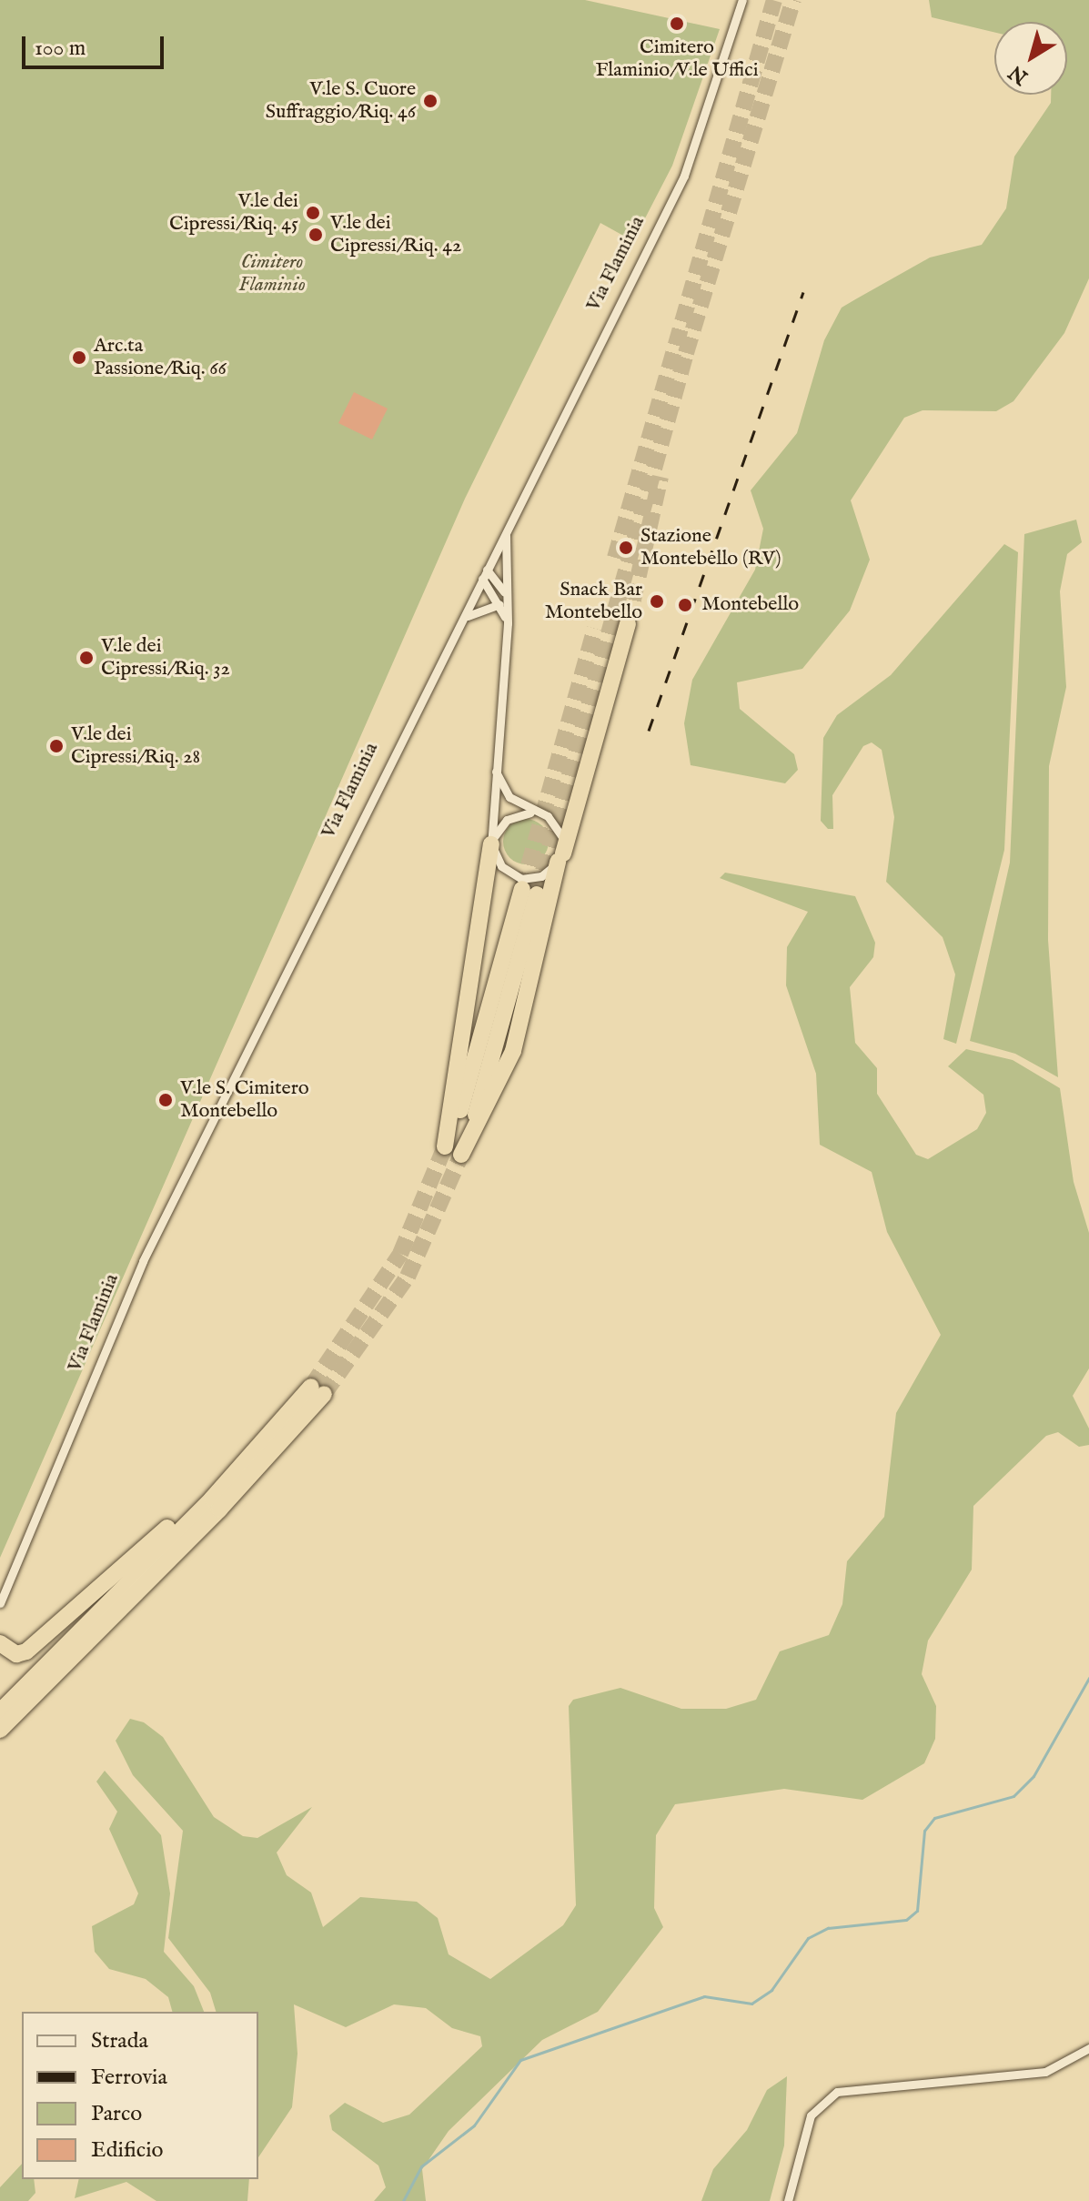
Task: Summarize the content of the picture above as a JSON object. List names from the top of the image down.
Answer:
{
  "streets": {
    "street": ["Via Flaminia"]
  },
  "parks": ["Cimitero Flaminio"],
  "places": [
    "Cimitero Flaminio/V.le Uffici",
    "V.le S. Cuore Suffraggio/Riq. 46",
    "V.le dei Cipressi/Riq. 45",
    "V.le dei Cipressi/Riq. 42",
    "Arc.ta Passione/Riq. 66",
    "Stazione Montebello (RV)",
    "Snack Bar Montebello",
    "Montebello",
    "V.le dei Cipressi/Riq. 32",
    "V.le dei Cipressi/Riq. 28",
    "V.le S. Cimitero Montebello"
  ],
  "legend": [
    "Strada",
    "Ferrovia",
    "Parco",
    "Edificio"
  ],
  "scale_bar": "100 m",
  "north": "bottom left"
}
